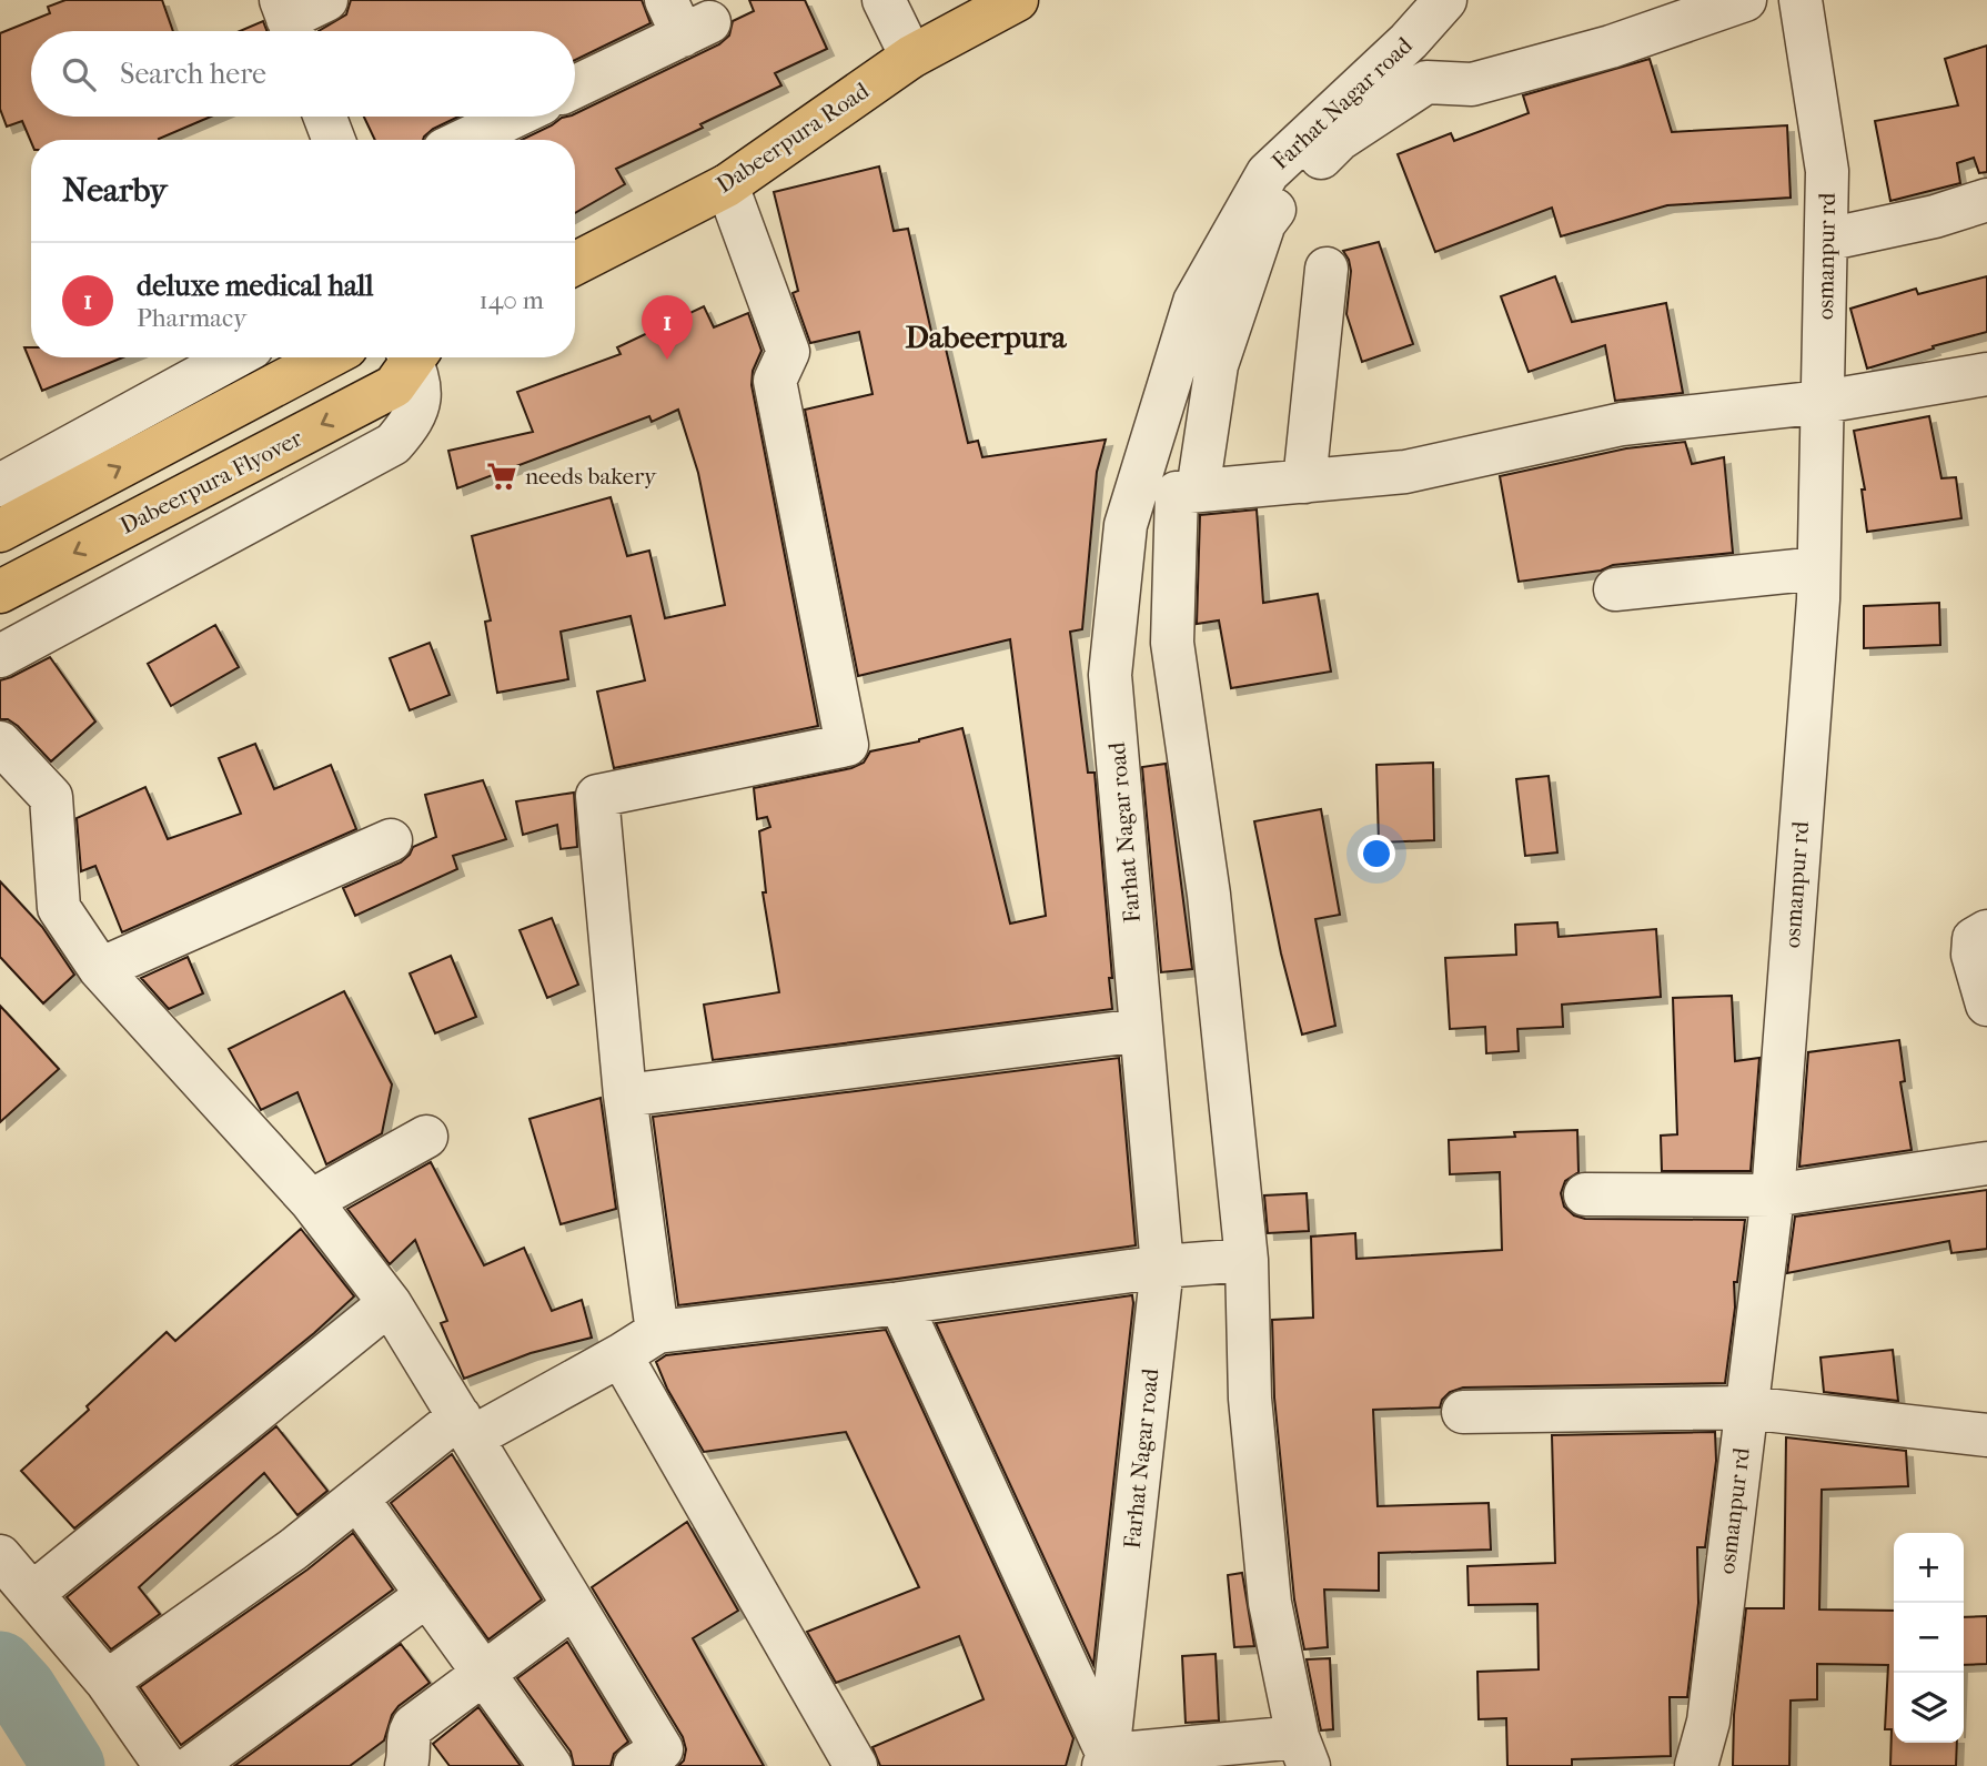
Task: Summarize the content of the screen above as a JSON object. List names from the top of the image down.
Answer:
{
  "streets": {
    "main road": ["Dabeerpura Road", "Dabeerpura Flyover"],
    "street": ["Farhat Nagar road", "osmanpur rd"]
  },
  "districts": ["Dabeerpura"],
  "places": {
    "supermarket": ["needs bakery"]
  },
  "page": {
    "search": "Search here",
    "heading": "Nearby",
    "list": [
      {
        "mark": "1",
        "name": "deluxe medical hall",
        "note": "Pharmacy",
        "value": "140 m"
      }
    ],
    "pins": "1",
    "map_buttons": ["+", "−"]
  }
}
